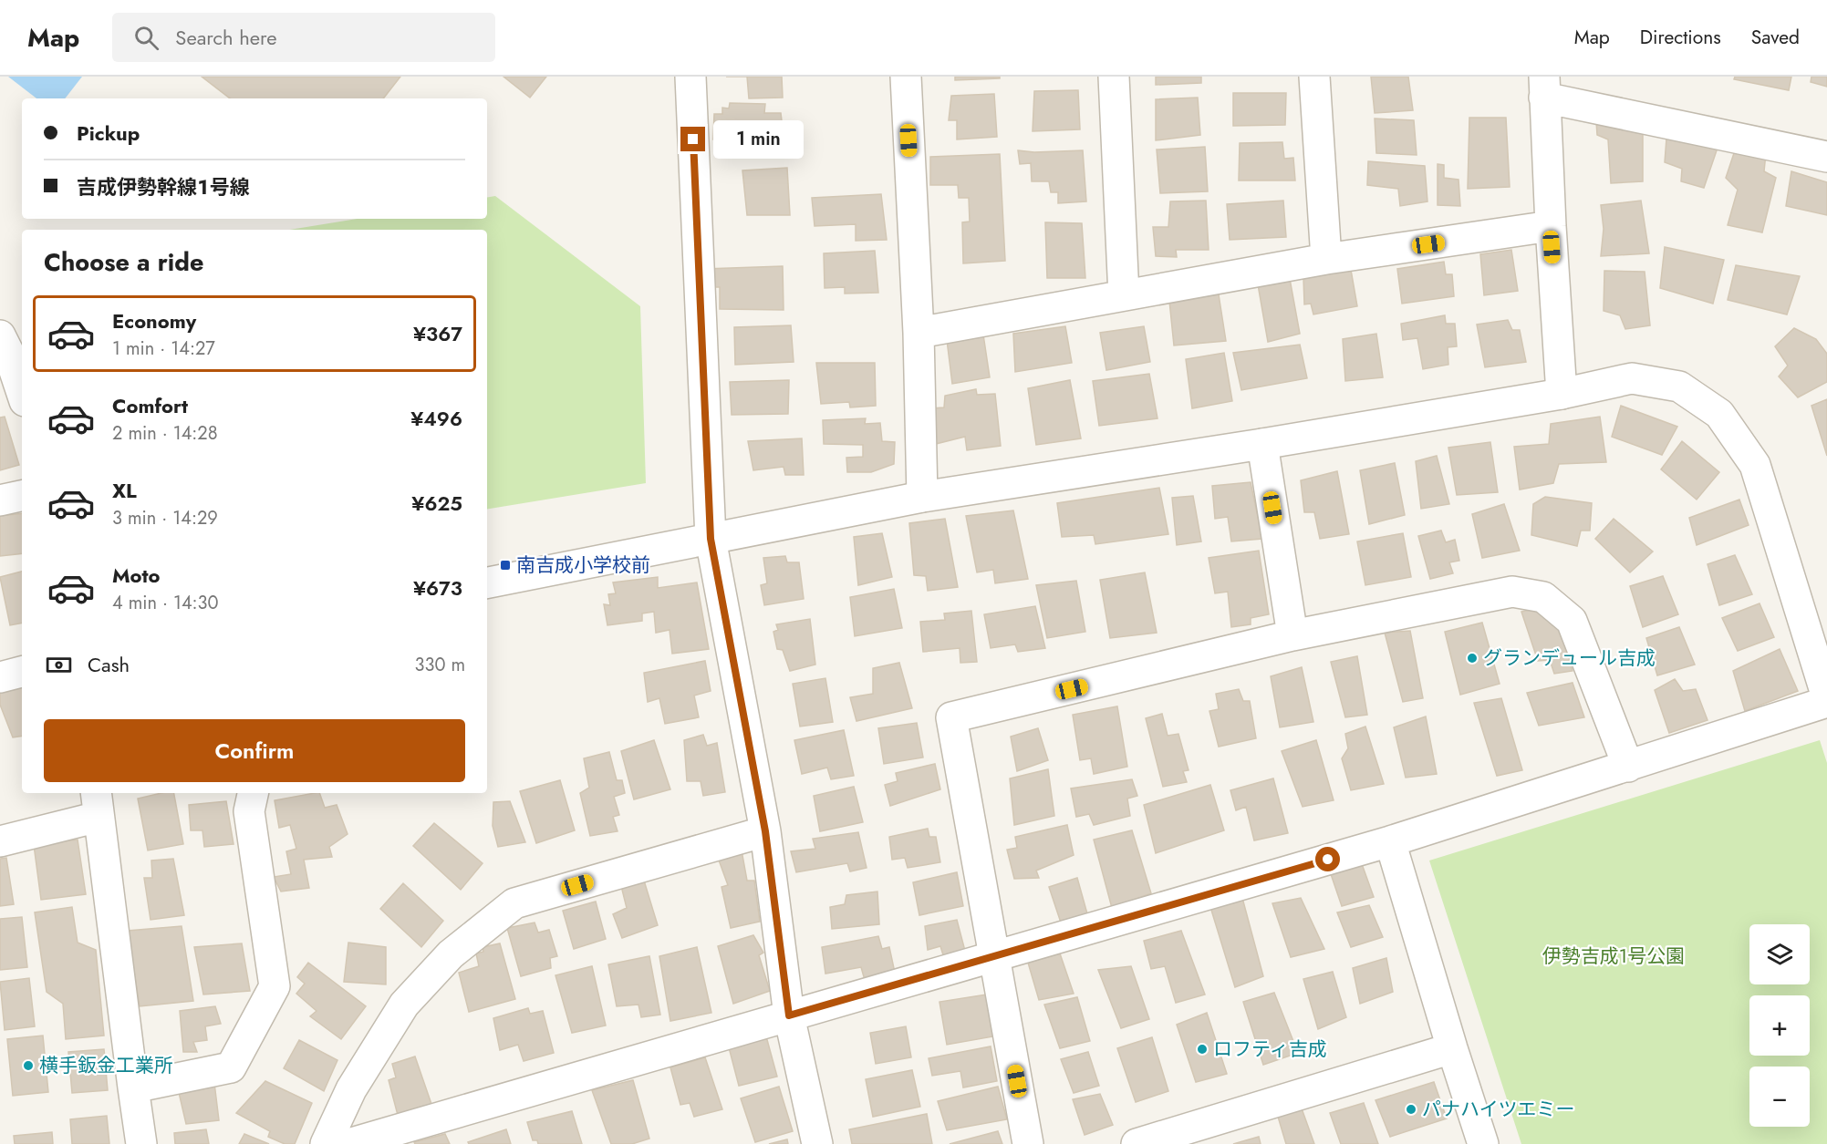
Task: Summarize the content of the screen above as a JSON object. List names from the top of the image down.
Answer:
{
  "parks": ["伊勢吉成1号公園"],
  "places": {
    "transit": ["南吉成小学校前"],
    "other": [
      "グランデュール吉成",
      "ロフティ吉成",
      "横手鈑金工業所",
      "パナハイツエミー"
    ]
  },
  "page": {
    "header": "Map",
    "search": "Search here",
    "nav": ["Map", "Directions", "Saved"],
    "banner": ["Pickup", "吉成伊勢幹線１号線"],
    "bubble": "1 min",
    "heading": "Choose a ride",
    "list": [
      {
        "name": "Economy",
        "note": "1 min · 14:27",
        "value": "¥367"
      },
      {
        "name": "Comfort",
        "note": "2 min · 14:28",
        "value": "¥496"
      },
      {
        "name": "XL",
        "note": "3 min · 14:29",
        "value": "¥625"
      },
      {
        "name": "Moto",
        "note": "4 min · 14:30",
        "value": "¥673"
      }
    ],
    "pay": ["Cash", "330 m"],
    "buttons": "Confirm",
    "map_buttons": ["+", "−"]
  }
}
